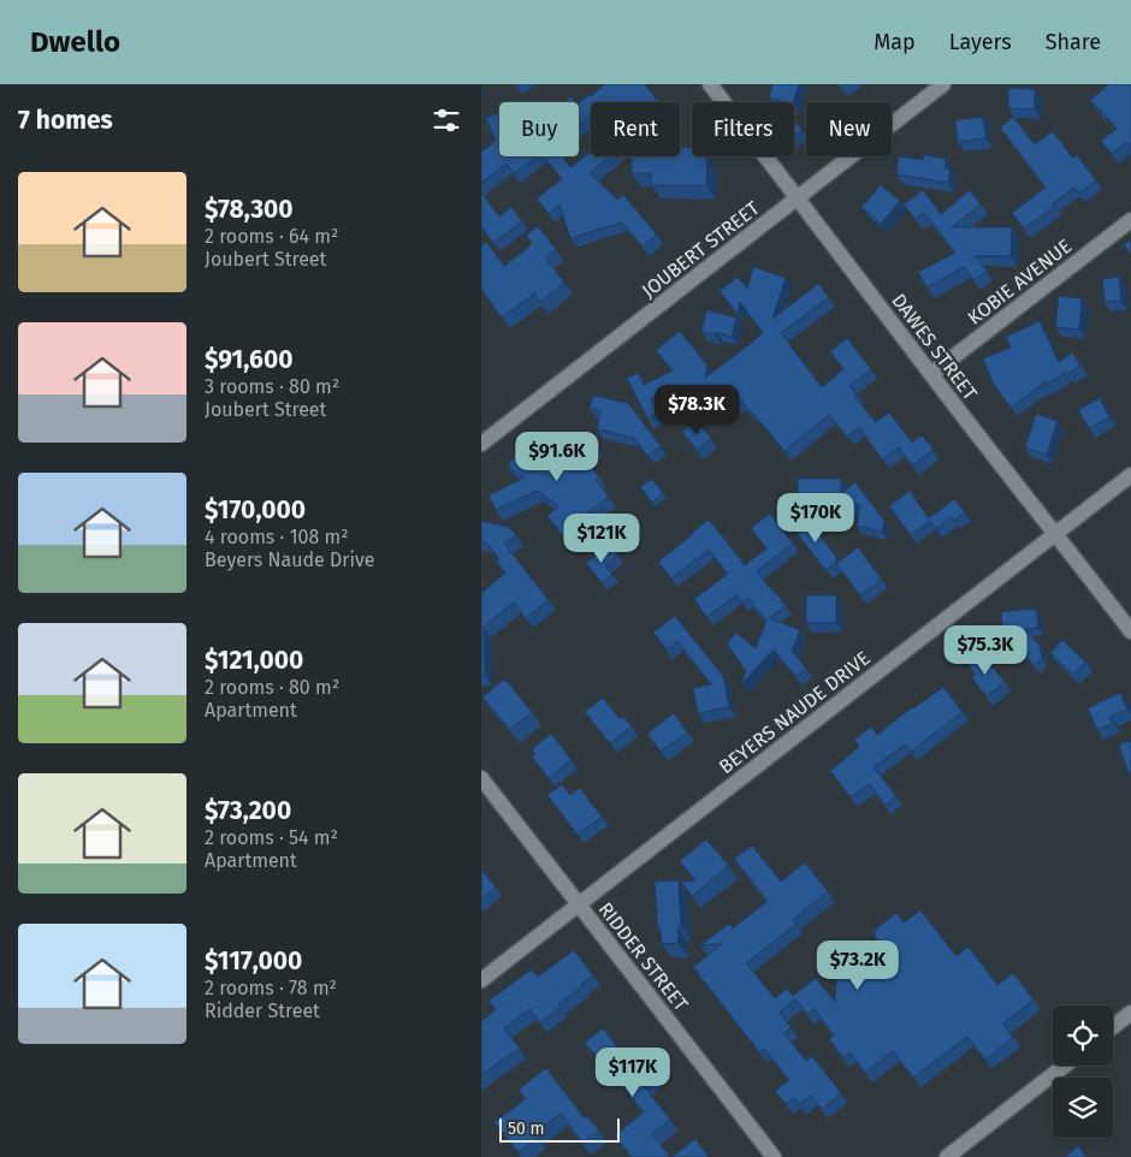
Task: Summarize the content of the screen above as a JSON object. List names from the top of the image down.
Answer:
{
  "streets": {
    "street": [
      "JOUBERT STREET",
      "KOBIE AVENUE",
      "DAWES STREET",
      "BEYERS NAUDE DRIVE",
      "RIDDER STREET"
    ]
  },
  "crossings": [
    ["JOUBERT STREET", "DAWES STREET"],
    ["KOBIE AVENUE", "DAWES STREET"],
    ["DAWES STREET", "BEYERS NAUDE DRIVE"],
    ["BEYERS NAUDE DRIVE", "RIDDER STREET"]
  ],
  "scale_bar": "50 m",
  "page": {
    "header": "Dwello",
    "nav": ["Map", "Layers", "Share"],
    "heading": "7 homes",
    "chip": [
      "Buy",
      "Rent",
      "Filters",
      "New"
    ],
    "list": [
      {
        "name": "$78,300",
        "note": "2 rooms · 64 m² · Joubert Street"
      },
      {
        "name": "$91,600",
        "note": "3 rooms · 80 m² · Joubert Street"
      },
      {
        "name": "$170,000",
        "note": "4 rooms · 108 m² · Beyers Naude Drive"
      },
      {
        "name": "$121,000",
        "note": "2 rooms · 80 m² · Apartment"
      },
      {
        "name": "$73,200",
        "note": "2 rooms · 54 m² · Apartment"
      },
      {
        "name": "$117,000",
        "note": "2 rooms · 78 m² · Ridder Street"
      }
    ],
    "price": [
      "$78.3K",
      "$91.6K",
      "$170K",
      "$121K",
      "$75.3K",
      "$73.2K",
      "$117K"
    ],
    "scale": "50 m"
  }
}
